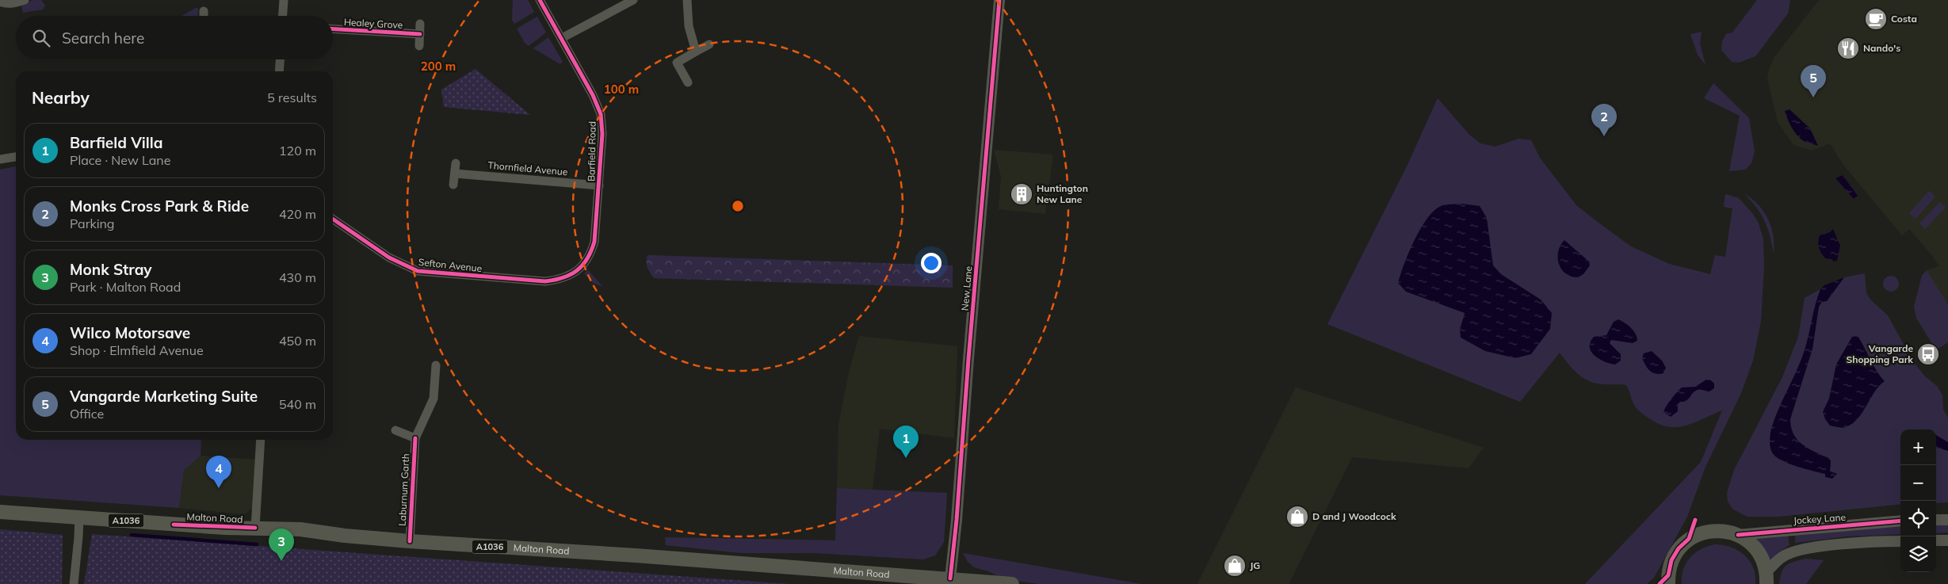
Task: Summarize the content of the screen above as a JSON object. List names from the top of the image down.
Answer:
{
  "streets": {
    "main road": ["Malton Road", "A1036"],
    "street": [
      "Healey Grove",
      "Barfield Road",
      "Thornfield Avenue",
      "Sefton Avenue",
      "New Lane",
      "Laburnum Garth",
      "Jockey Lane"
    ]
  },
  "crossings": [
    ["Barfield Road", "Thornfield Avenue"],
    ["Barfield Road", "Sefton Avenue"],
    ["New Lane", "Malton Road"],
    ["Laburnum Garth", "Malton Road"]
  ],
  "places": {
    "cafe": ["Costa"],
    "restaurant": ["Nando's"],
    "building": ["Huntington New Lane"],
    "bus stop": ["Vangarde Shopping Park"],
    "shop": ["D and J Woodcock", "JG"]
  },
  "page": {
    "search": "Search here",
    "pins": [
      "5",
      "2",
      "1",
      "4",
      "3"
    ],
    "heading": ["Nearby", "5 results"],
    "list": [
      {
        "mark": "1",
        "name": "Barfield Villa",
        "note": "Place · New Lane",
        "value": "120 m"
      },
      {
        "mark": "2",
        "name": "Monks Cross Park & Ride",
        "note": "Parking",
        "value": "420 m"
      },
      {
        "mark": "3",
        "name": "Monk Stray",
        "note": "Park · Malton Road",
        "value": "430 m"
      },
      {
        "mark": "4",
        "name": "Wilco Motorsave",
        "note": "Shop · Elmfield Avenue",
        "value": "450 m"
      },
      {
        "mark": "5",
        "name": "Vangarde Marketing Suite",
        "note": "Office",
        "value": "540 m"
      }
    ],
    "map_buttons": ["+", "−"]
  },
  "rings": ["200 m", "100 m"]
}
